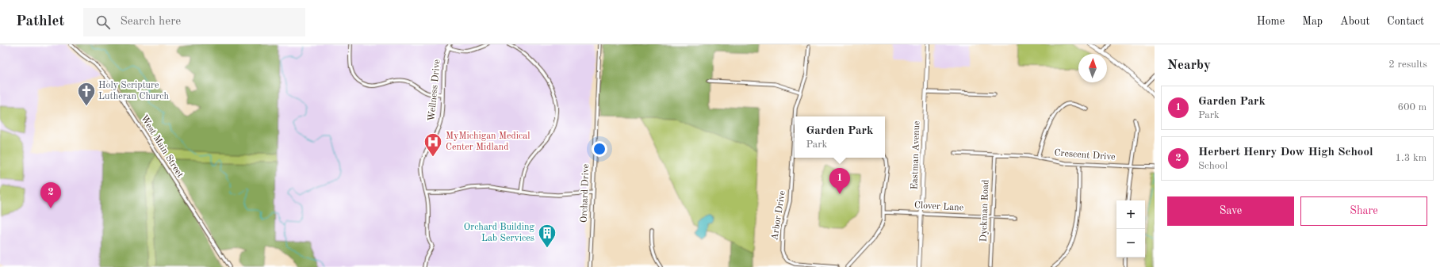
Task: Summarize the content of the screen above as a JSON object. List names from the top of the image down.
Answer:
{
  "streets": {
    "main road": ["Eastman Avenue"],
    "street": [
      "Wellness Drive",
      "West Main Street",
      "Crescent Drive",
      "Orchard Drive",
      "Clover Lane",
      "Dyckman Road",
      "Arbor Drive"
    ]
  },
  "crossings": [
    ["Eastman Avenue", "Clover Lane"],
    ["Crescent Drive", "Dyckman Road"],
    ["Clover Lane", "Dyckman Road"]
  ],
  "places": {
    "church": ["Holy Scripture Lutheran Church"],
    "hospital": ["MyMichigan Medical Center Midland"],
    "building": ["Orchard Building Lab Services"]
  },
  "north": "top",
  "page": {
    "header": "Pathlet",
    "search": "Search here",
    "nav": [
      "Home",
      "Map",
      "About",
      "Contact"
    ],
    "heading": ["Nearby", "2 results"],
    "list": [
      {
        "mark": "1",
        "name": "Garden Park",
        "note": "Park",
        "value": "600 m"
      },
      {
        "mark": "2",
        "name": "Herbert Henry Dow High School",
        "note": "School",
        "value": "1.3 km"
      }
    ],
    "popup": ["Garden Park", "Park"],
    "pins": ["1", "2"],
    "buttons": ["Save", "Share"],
    "map_buttons": ["+", "−"]
  }
}
